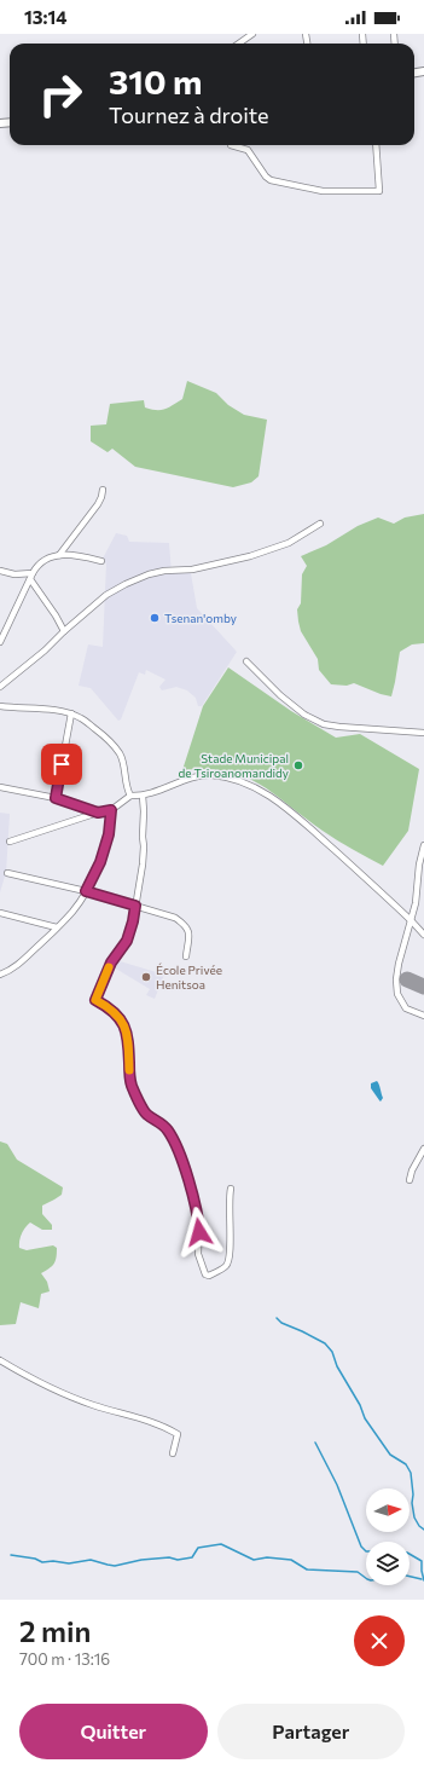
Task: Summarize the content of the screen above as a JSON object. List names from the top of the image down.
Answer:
{
  "places": ["Tsenan'omby", "Stade Municipal de Tsiroanomandidy", "École Privée Henitsoa"],
  "north": "right",
  "page": {
    "status": "13:14",
    "turn": ["310 m", "Tournez à droite"],
    "heading": ["2 min", "700 m · 13:16"],
    "buttons": ["Quitter", "Partager"]
  }
}
